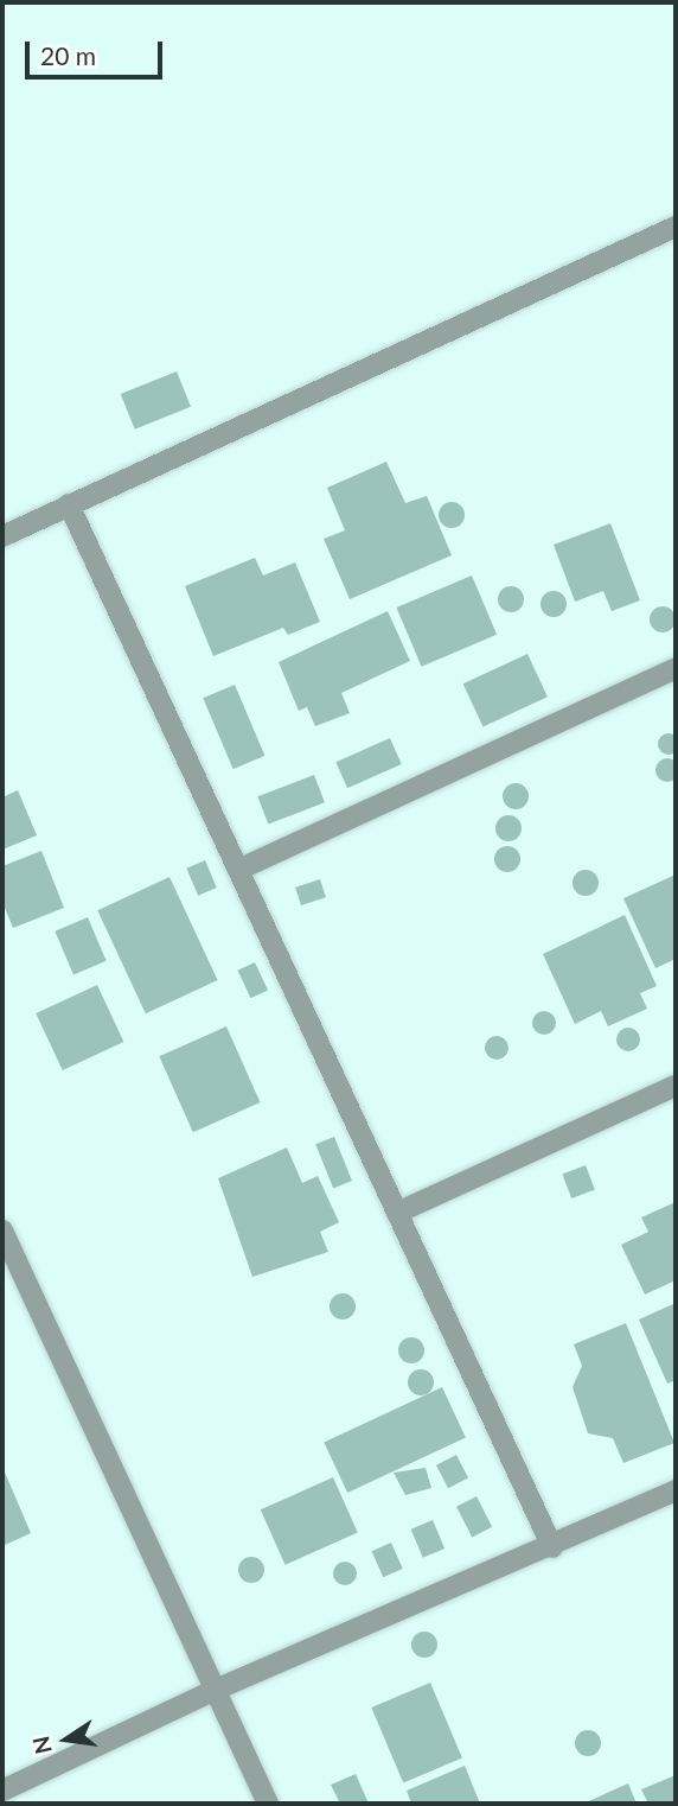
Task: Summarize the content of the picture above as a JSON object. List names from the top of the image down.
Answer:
{
  "scale_bar": "20 m",
  "north": "left"
}
